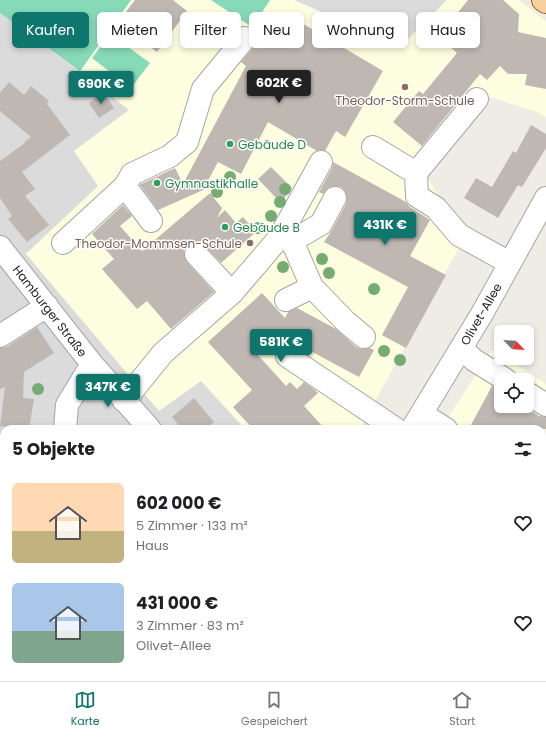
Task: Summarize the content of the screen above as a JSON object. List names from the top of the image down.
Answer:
{
  "streets": {
    "street": ["Hamburger Straße", "Olivet-Allee"]
  },
  "places": [
    "Theodor-Storm-Schule",
    "Gebäude D",
    "Gymnastikhalle",
    "Gebäude B",
    "Theodor-Mommsen-Schule"
  ],
  "north": "bottom right",
  "page": {
    "chip": [
      "Kaufen",
      "Mieten",
      "Filter",
      "Neu",
      "Wohnung",
      "Haus"
    ],
    "price": [
      "602K €",
      "690K €",
      "431K €",
      "581K €",
      "347K €"
    ],
    "heading": "5 Objekte",
    "list": [
      {
        "name": "602 000 €",
        "note": "5 Zimmer · 133 m² · Haus"
      },
      {
        "name": "431 000 €",
        "note": "3 Zimmer · 83 m² · Olivet-Allee"
      }
    ],
    "tabs": ["Karte", "Gespeichert", "Start"]
  }
}
